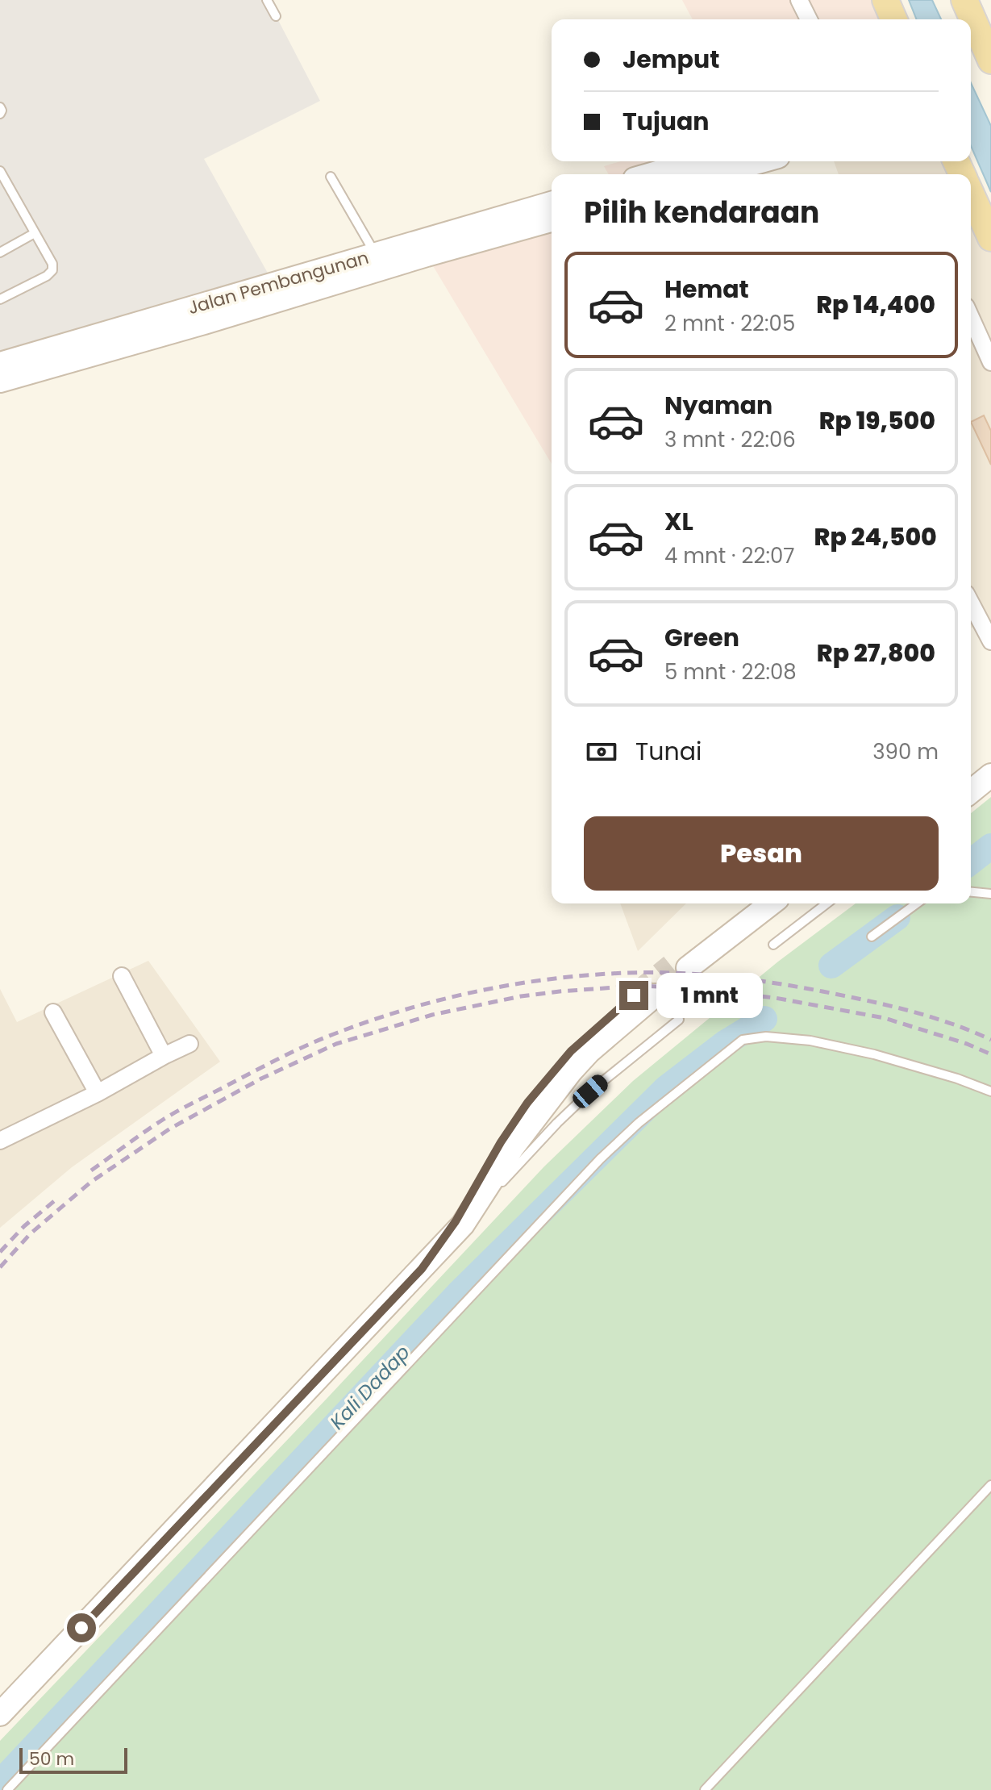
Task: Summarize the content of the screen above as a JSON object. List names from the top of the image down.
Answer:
{
  "streets": {
    "main road": ["Jalan Pembangunan"]
  },
  "water": ["Kali Dadap"],
  "scale_bar": "50 m",
  "page": {
    "banner": ["Jemput", "Tujuan"],
    "heading": "Pilih kendaraan",
    "list": [
      {
        "name": "Hemat",
        "note": "2 mnt · 22:05",
        "value": "Rp 14,400"
      },
      {
        "name": "Nyaman",
        "note": "3 mnt · 22:06",
        "value": "Rp 19,500"
      },
      {
        "name": "XL",
        "note": "4 mnt · 22:07",
        "value": "Rp 24,500"
      },
      {
        "name": "Green",
        "note": "5 mnt · 22:08",
        "value": "Rp 27,800"
      }
    ],
    "pay": ["Tunai", "390 m"],
    "buttons": "Pesan",
    "bubble": "1 mnt",
    "scale": "50 m"
  }
}
